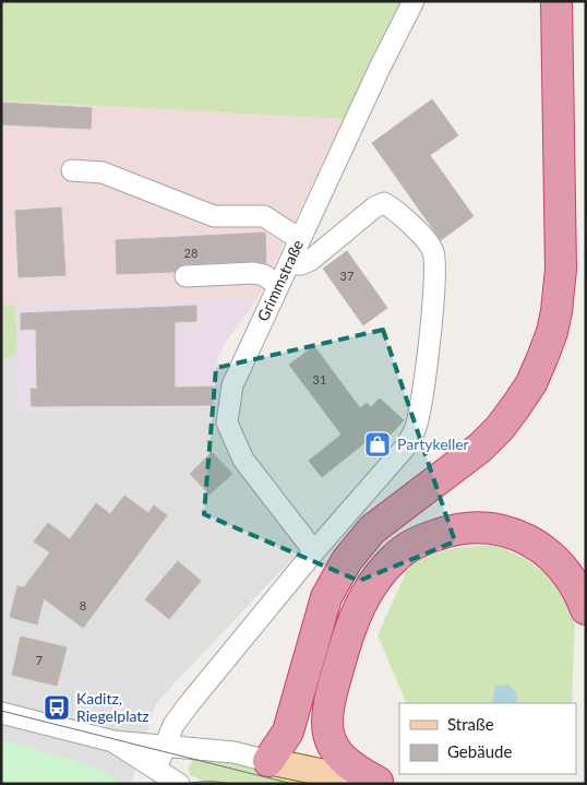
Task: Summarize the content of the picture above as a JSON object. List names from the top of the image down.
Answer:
{
  "streets": {
    "street": ["Grimmstraße"]
  },
  "places": {
    "shop": ["Partykeller"],
    "bus stop": ["Kaditz, Riegelplatz"]
  },
  "house_numbers": [
    "28",
    "37",
    "31",
    "8",
    "7"
  ],
  "legend": ["Straße", "Gebäude"]
}
